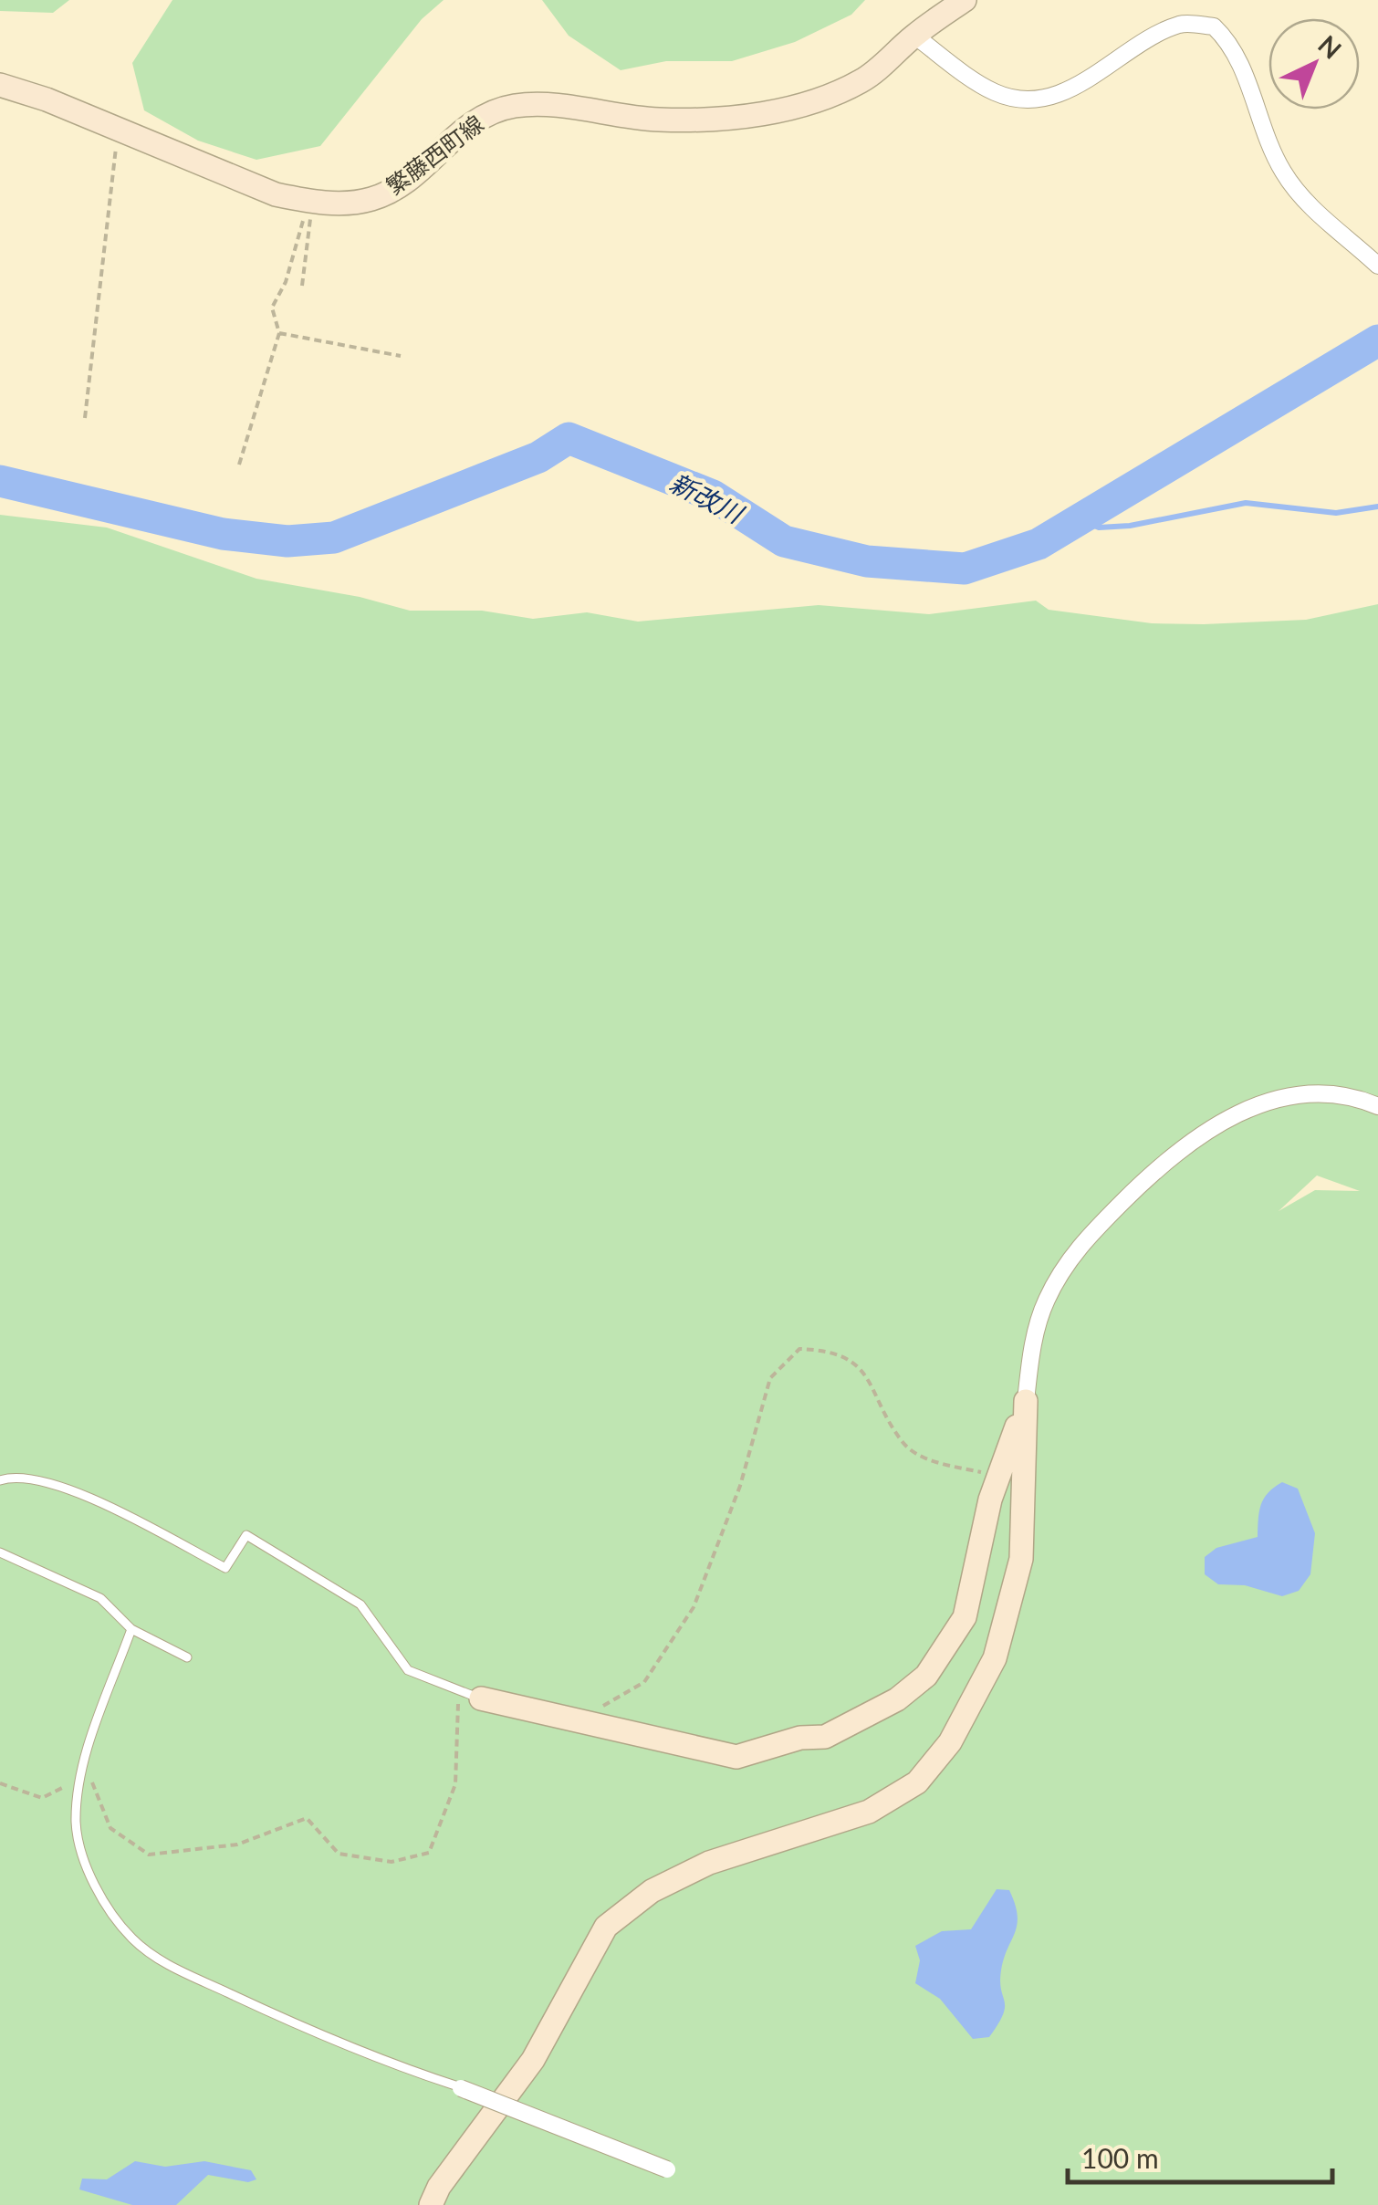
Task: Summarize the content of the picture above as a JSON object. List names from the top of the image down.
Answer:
{
  "streets": {
    "street": ["繁藤西町線"]
  },
  "water": ["新改川"],
  "scale_bar": "100 m",
  "north": "top right"
}
